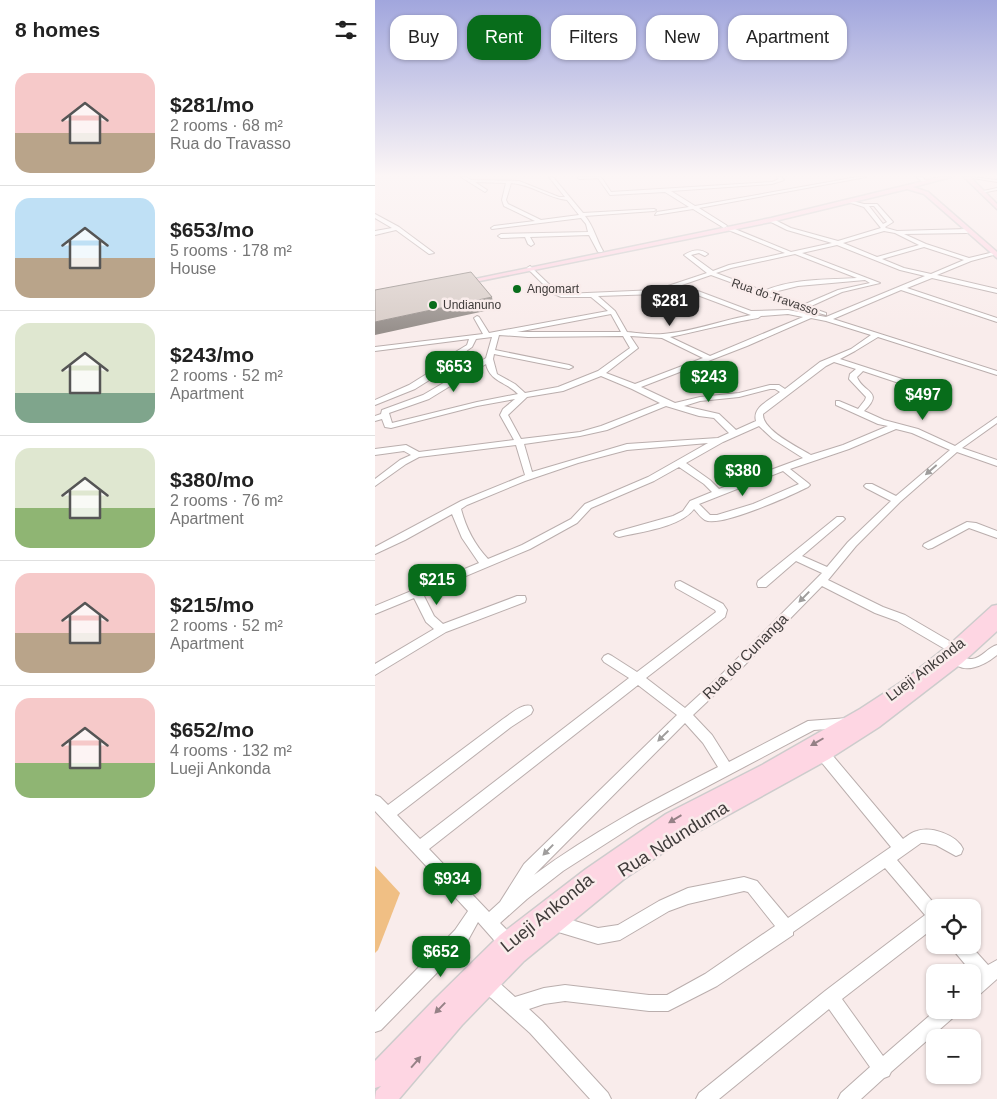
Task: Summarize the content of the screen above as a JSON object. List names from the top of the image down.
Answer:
{
  "streets": {
    "main road": ["Lueji Ankonda", "Rua Ndunduma"],
    "street": ["Rua do Travasso", "Rua do Cunanga"]
  },
  "crossings": [
    ["Rua do Cunanga", "Lueji Ankonda"],
    ["Lueji Ankonda", "Rua Ndunduma"]
  ],
  "one_way": ["Lueji Ankonda"],
  "places": ["Angomart", "Undianuno"],
  "page": {
    "heading": "8 homes",
    "chip": [
      "Buy",
      "Rent",
      "Filters",
      "New",
      "Apartment"
    ],
    "list": [
      {
        "name": "$281/mo",
        "note": "2 rooms · 68 m² · Rua do Travasso"
      },
      {
        "name": "$653/mo",
        "note": "5 rooms · 178 m² · House"
      },
      {
        "name": "$243/mo",
        "note": "2 rooms · 52 m² · Apartment"
      },
      {
        "name": "$380/mo",
        "note": "2 rooms · 76 m² · Apartment"
      },
      {
        "name": "$215/mo",
        "note": "2 rooms · 52 m² · Apartment"
      },
      {
        "name": "$652/mo",
        "note": "4 rooms · 132 m² · Lueji Ankonda"
      }
    ],
    "price": [
      "$281",
      "$653",
      "$243",
      "$497",
      "$380",
      "$215",
      "$934",
      "$652"
    ],
    "map_buttons": ["+", "−"]
  }
}
